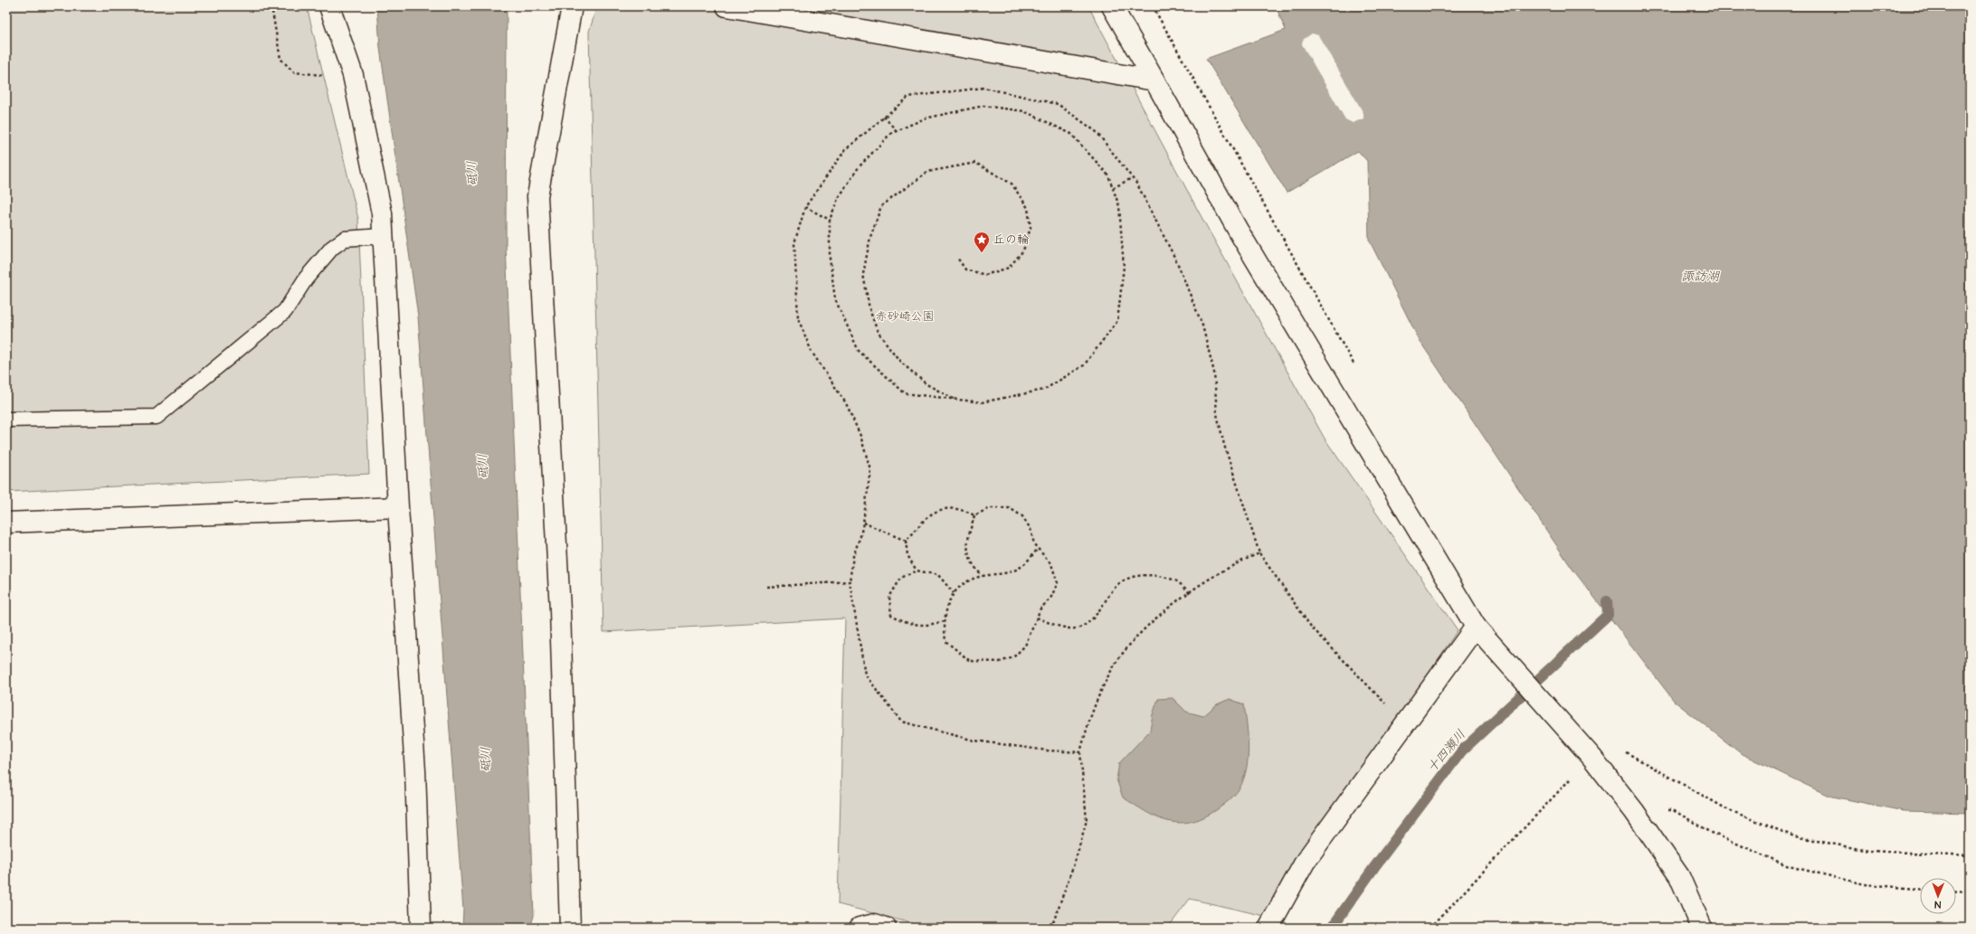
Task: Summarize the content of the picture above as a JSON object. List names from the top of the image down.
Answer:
{
  "water": ["砥川", "諏訪湖", "十四瀬川"],
  "parks": ["赤砂崎公園"],
  "places": {
    "place": ["丘の輪"]
  },
  "north": "bottom"
}
